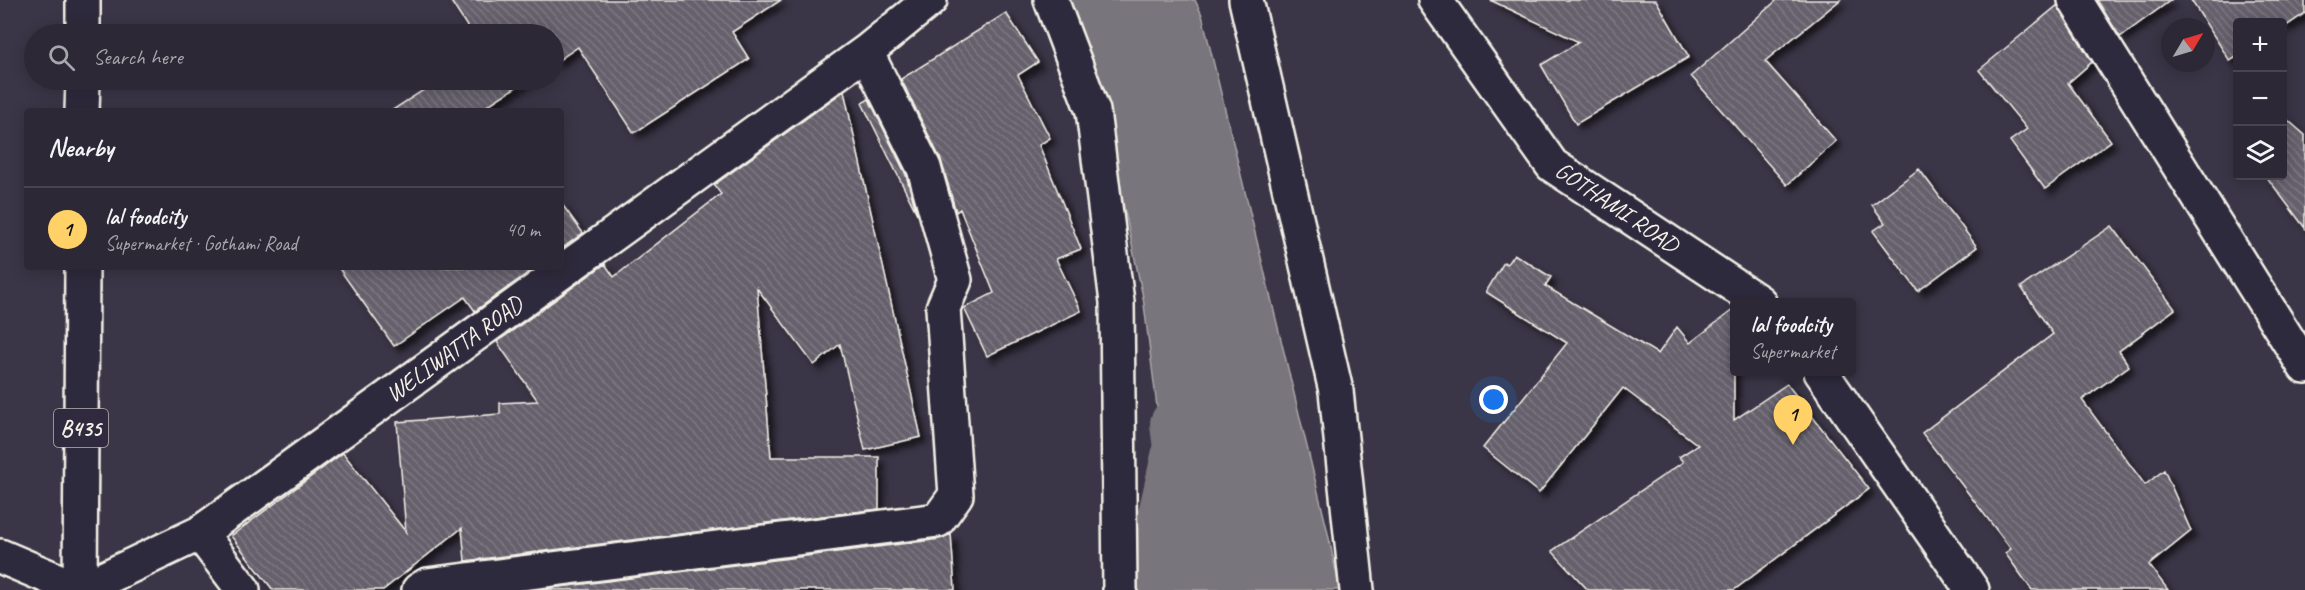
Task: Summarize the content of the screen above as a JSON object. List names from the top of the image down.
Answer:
{
  "streets": {
    "street": ["GOTHAMI ROAD", "WELIWATTA ROAD", "B435"]
  },
  "crossings": [
    ["WELIWATTA ROAD", "B435"]
  ],
  "north": "top right",
  "page": {
    "map_buttons": ["+", "−"],
    "search": "Search here",
    "heading": "Nearby",
    "list": [
      {
        "mark": "1",
        "name": "lal foodcity",
        "note": "Supermarket · Gothami Road",
        "value": "40 m"
      }
    ],
    "popup": ["lal foodcity", "Supermarket"],
    "pins": "1"
  }
}
